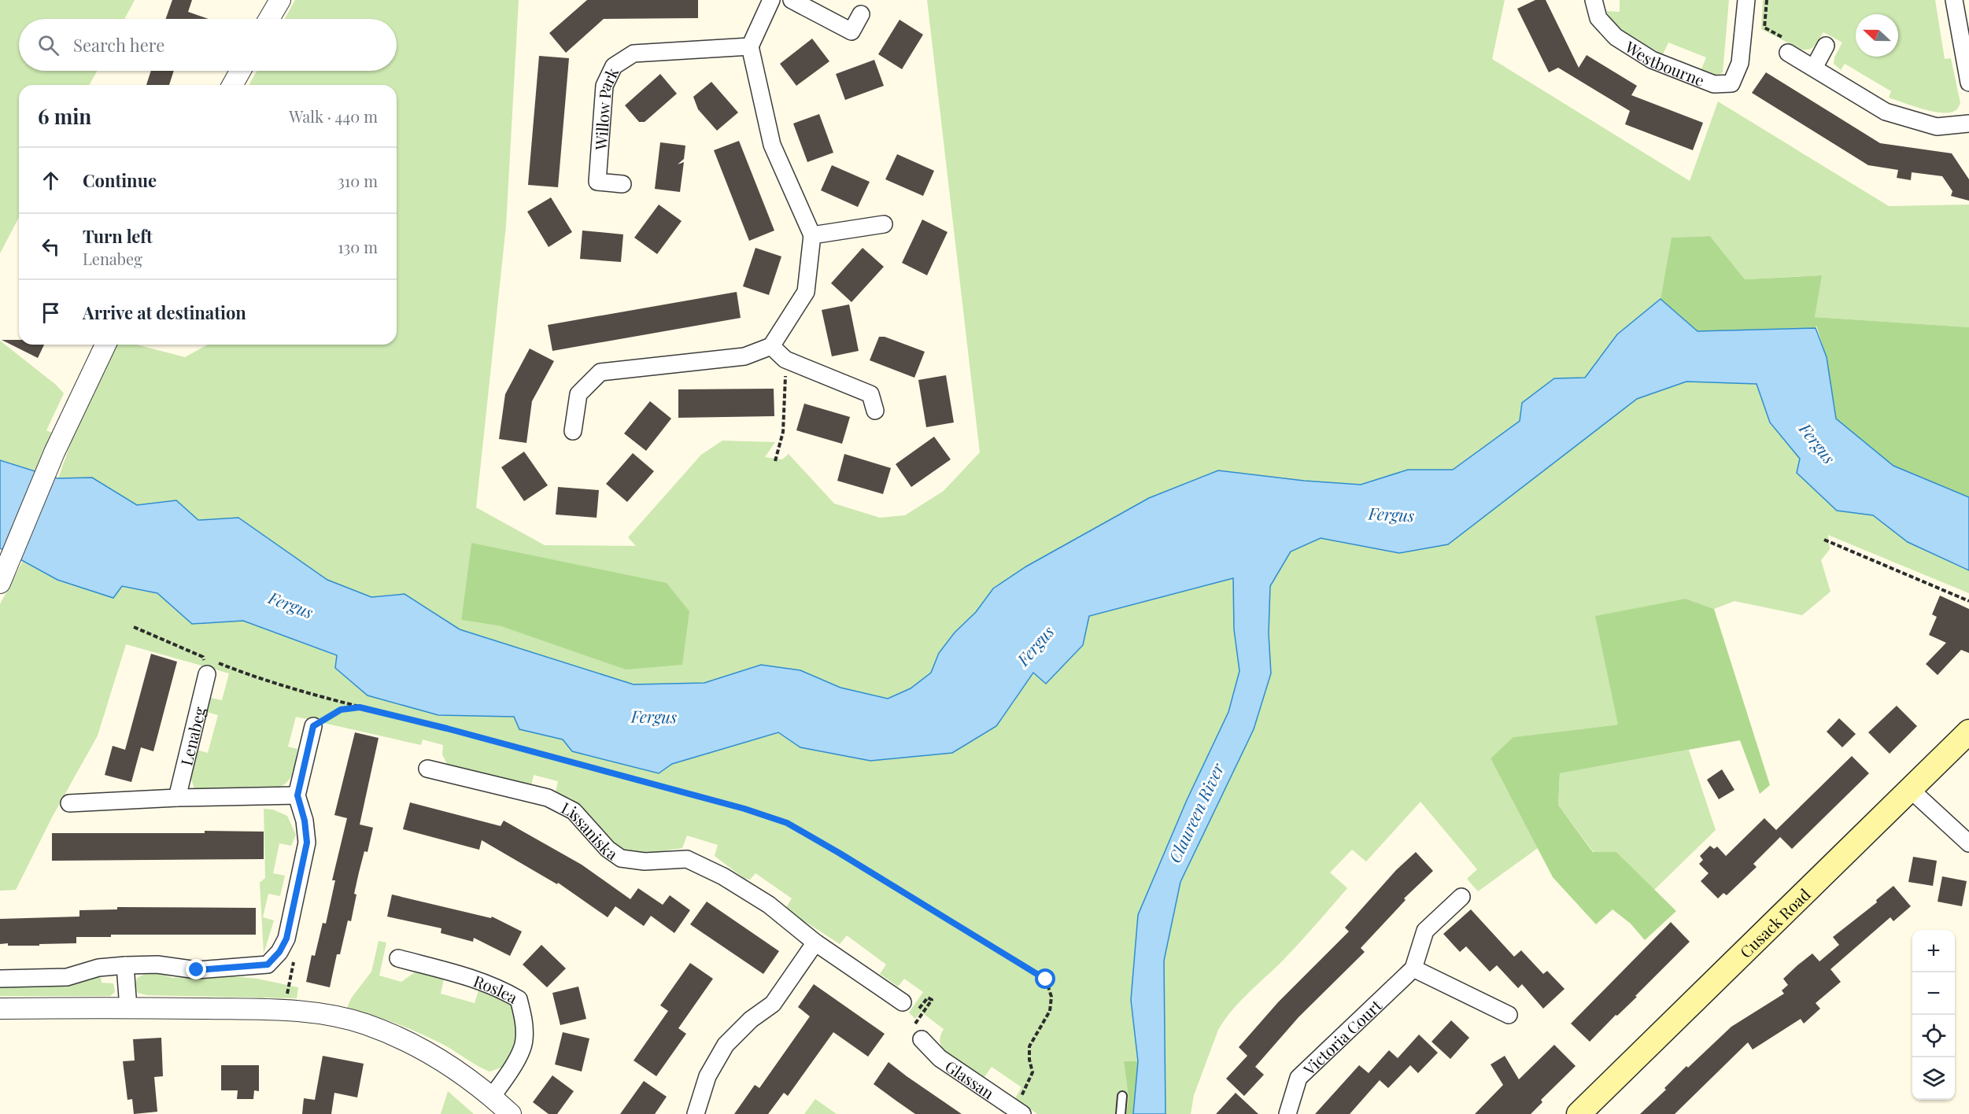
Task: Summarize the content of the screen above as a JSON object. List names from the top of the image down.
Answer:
{
  "streets": {
    "main road": ["Cusack Road"],
    "street": [
      "Westbourne",
      "Willow Park",
      "Lenabeg",
      "Lissaniska",
      "Roslea",
      "Victoria Court",
      "Glassan"
    ]
  },
  "water": ["Fergus", "Claureen River"],
  "north": "left",
  "page": {
    "search": "Search here",
    "heading": ["6 min", "Walk · 440 m"],
    "list": [
      ["Continue", "310 m"],
      ["Turn left", "Lenabeg", "130 m"],
      "Arrive at destination"
    ],
    "map_buttons": ["+", "−"]
  }
}
